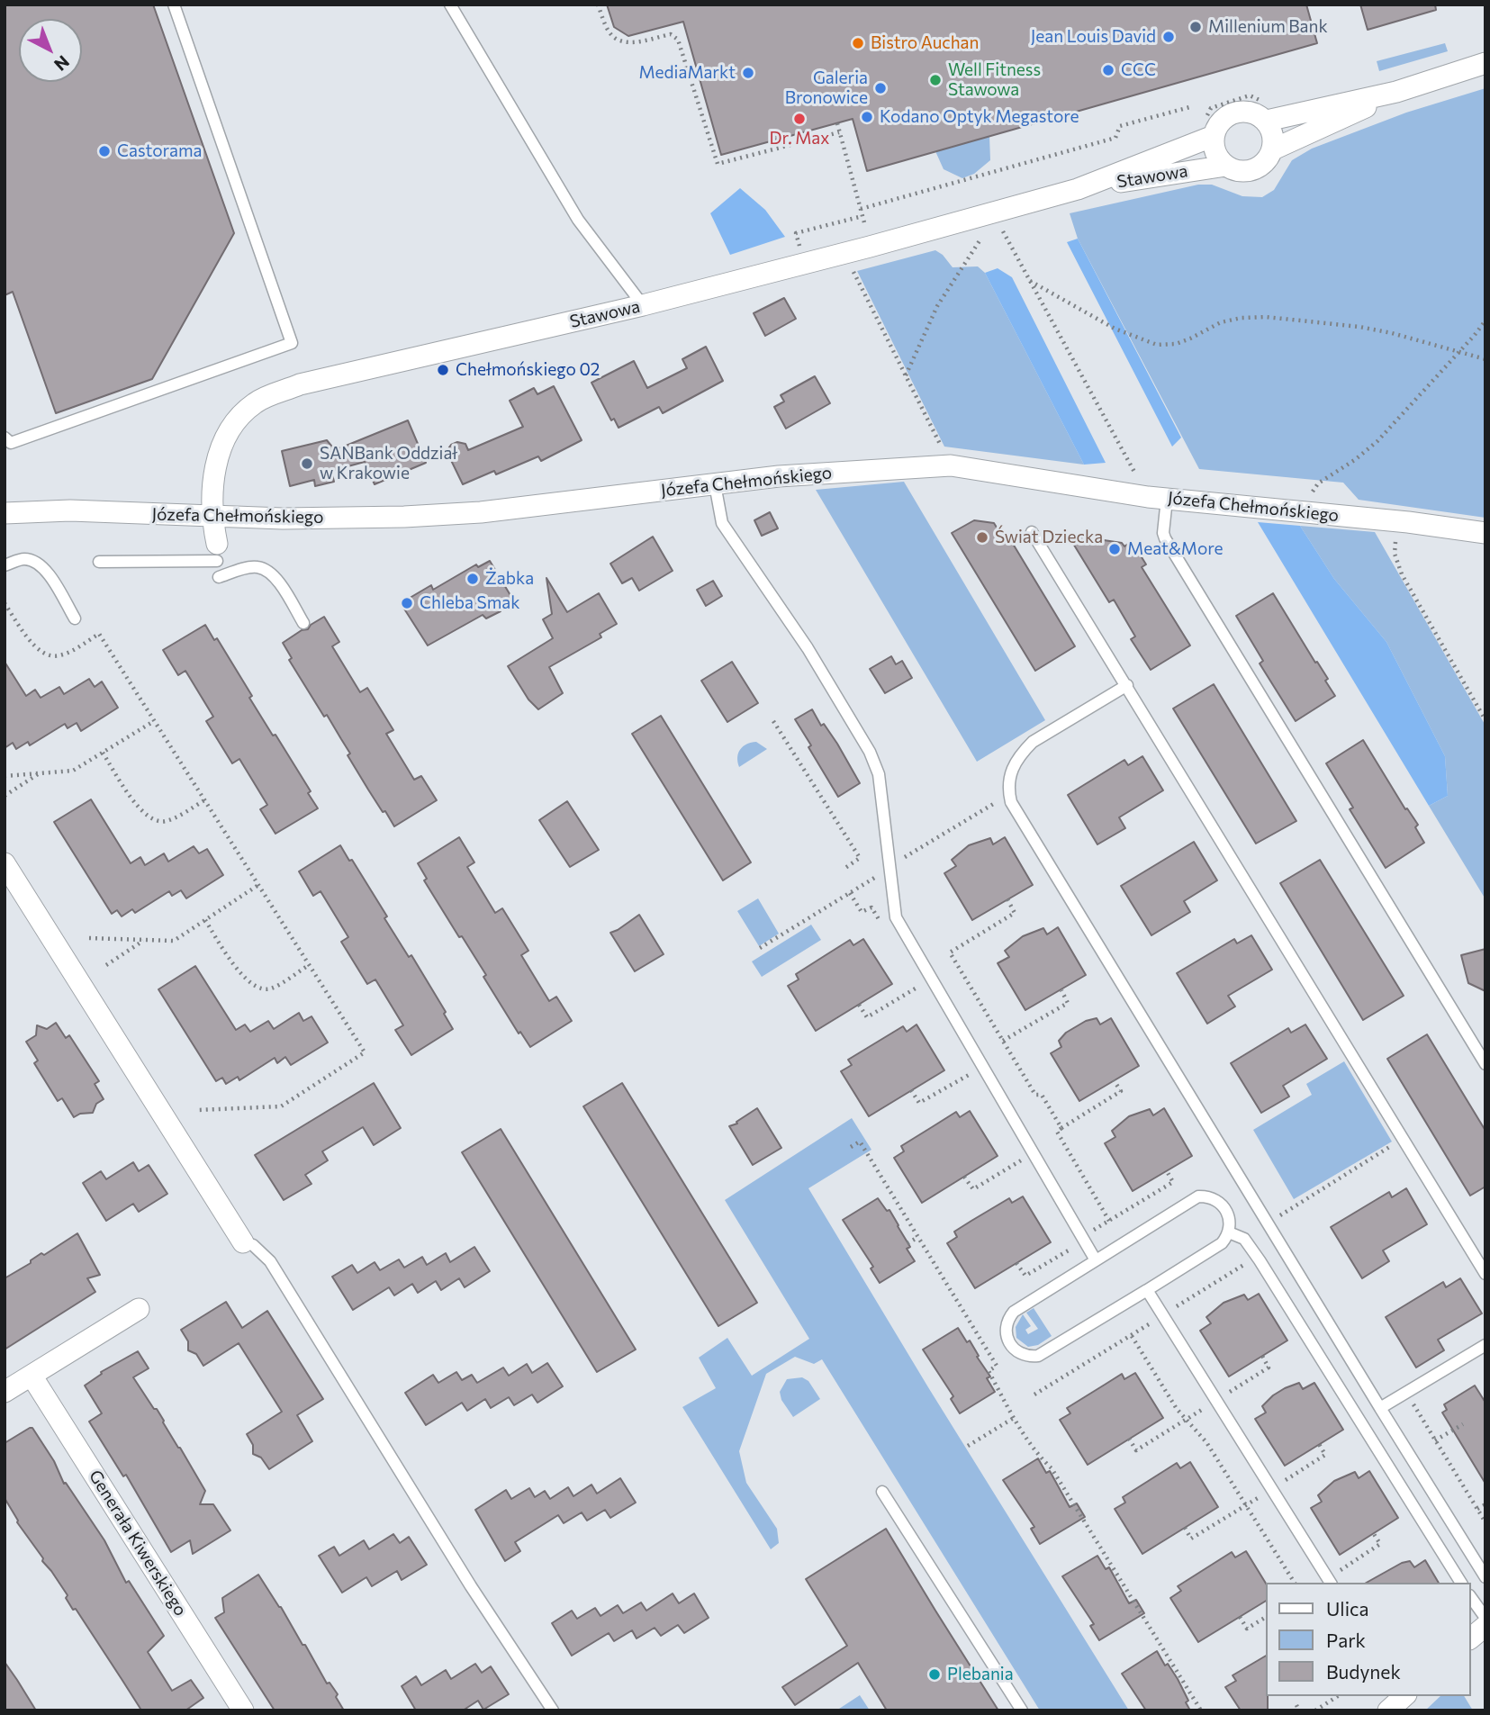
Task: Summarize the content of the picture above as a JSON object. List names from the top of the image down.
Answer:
{
  "streets": {
    "street": ["Stawowa", "Józefa Chełmońskiego", "Generała Kiwerskiego"]
  },
  "crossings": [
    ["Stawowa", "Józefa Chełmońskiego"]
  ],
  "places": [
    "Millenium Bank",
    "Jean Louis David",
    "Bistro Auchan",
    "CCC",
    "MediaMarkt",
    "Well Fitness Stawowa",
    "Galeria Bronowice",
    "Kodano Optyk Megastore",
    "Dr. Max",
    "Castorama",
    "Chełmońskiego 02",
    "SANBank Oddział w Krakowie",
    "Świat Dziecka",
    "Meat&More",
    "Żabka",
    "Chleba Smak",
    "Plebania"
  ],
  "legend": ["Ulica", "Park", "Budynek"],
  "north": "bottom right"
}
